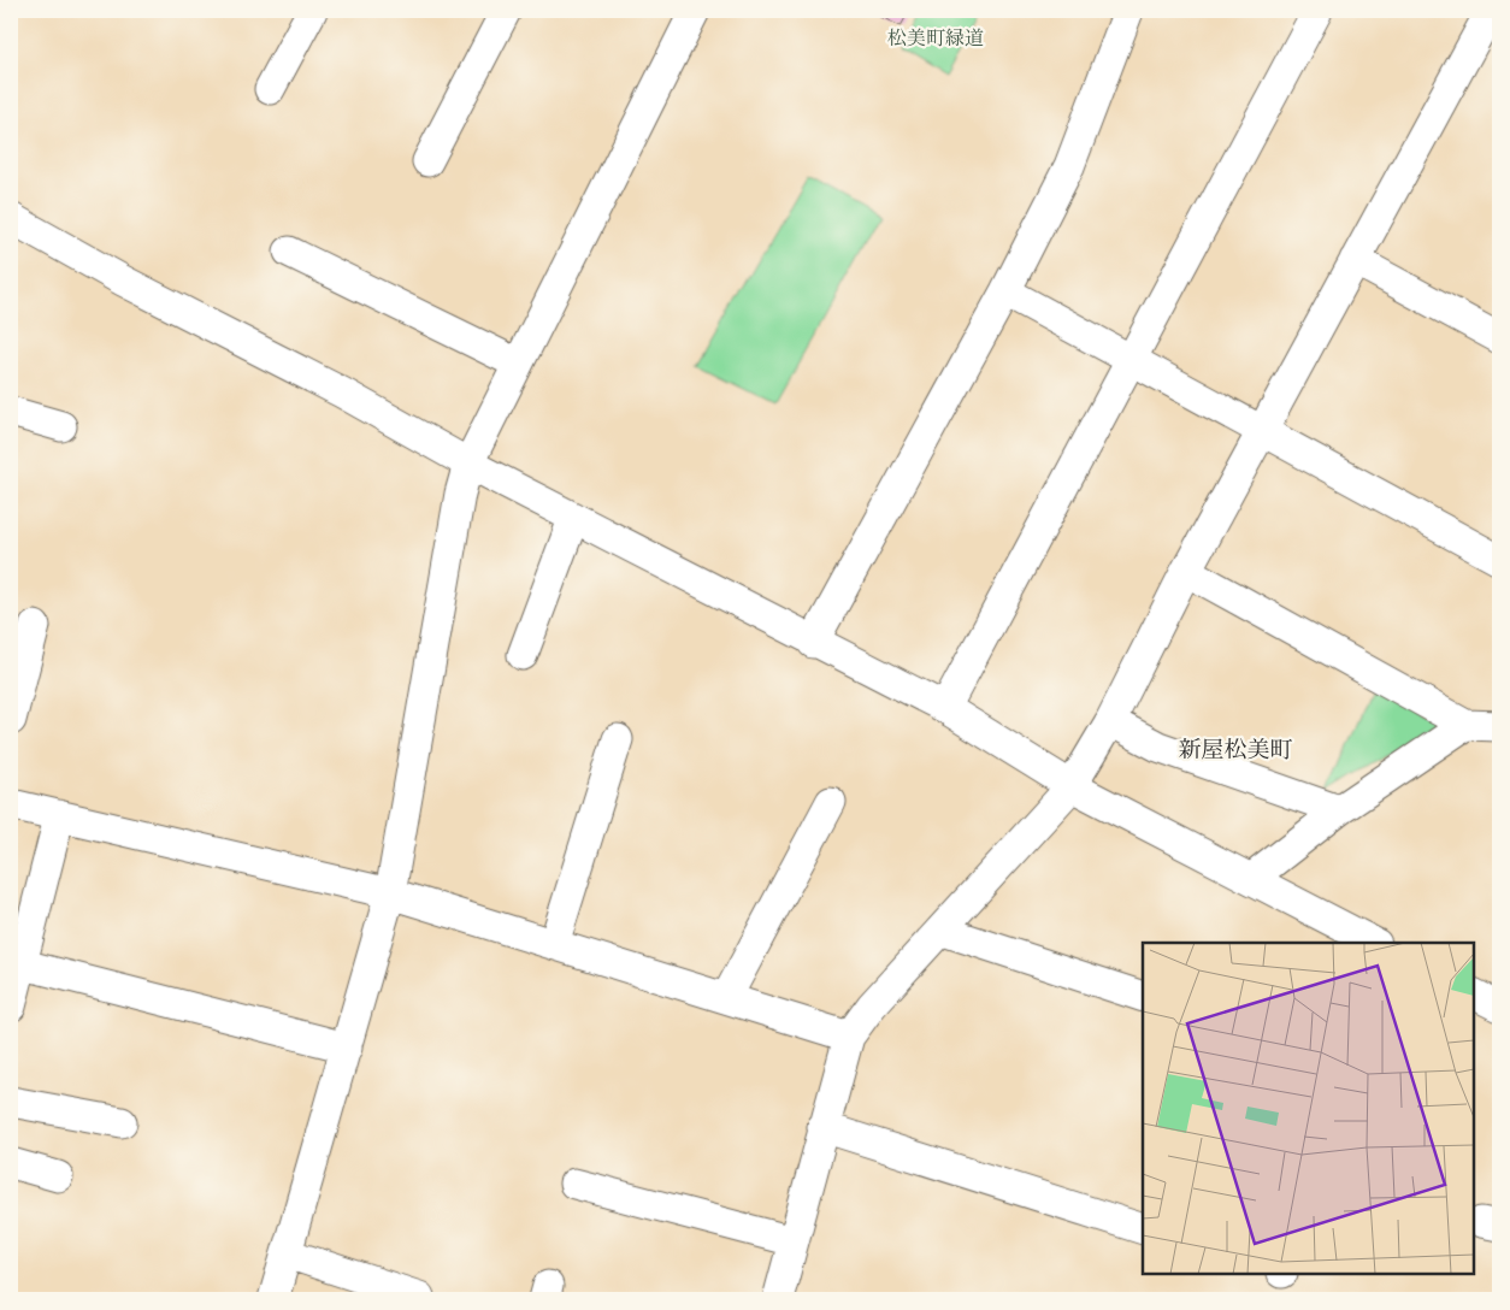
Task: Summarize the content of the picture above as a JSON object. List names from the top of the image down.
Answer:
{
  "districts": ["新屋松美町"],
  "parks": ["松美町緑道"]
}
